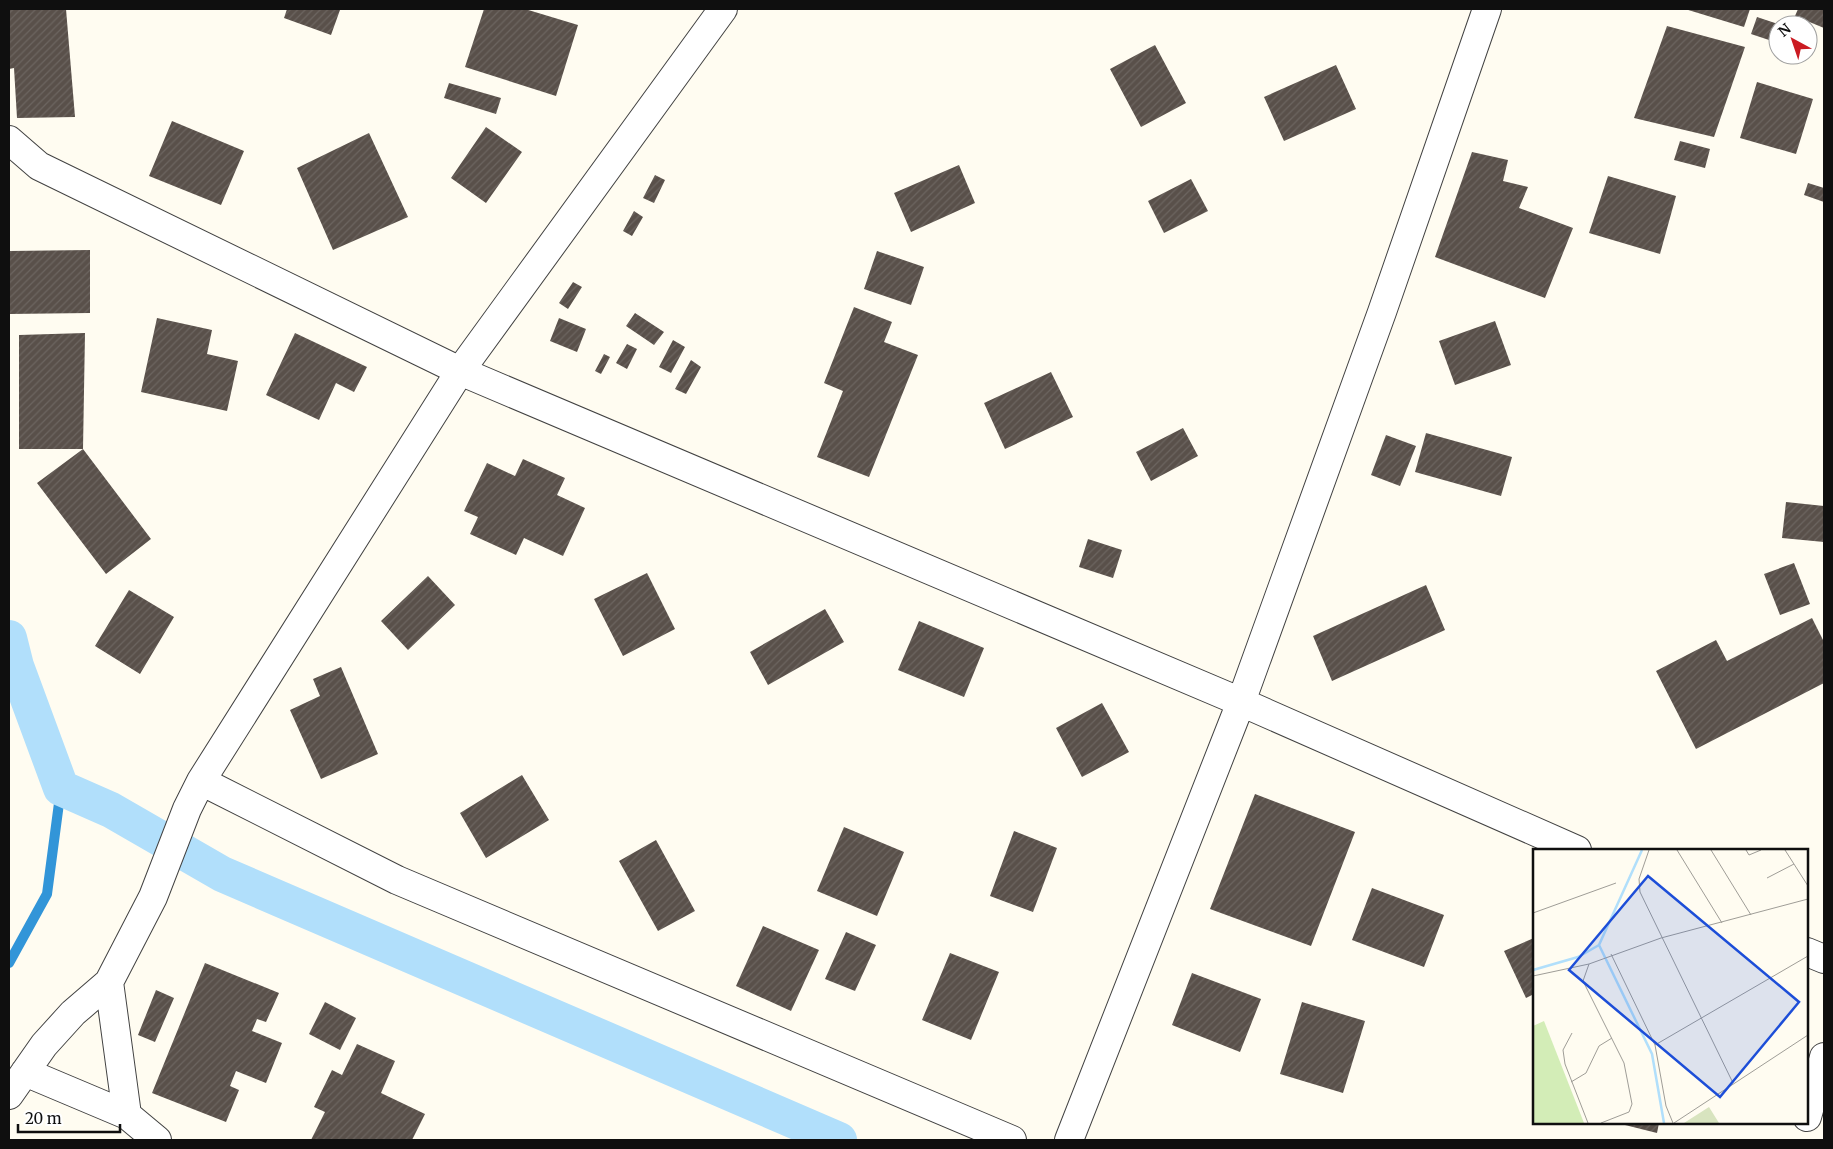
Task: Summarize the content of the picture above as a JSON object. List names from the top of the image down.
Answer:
{
  "scale_bar": "20 m",
  "north": "top left"
}
